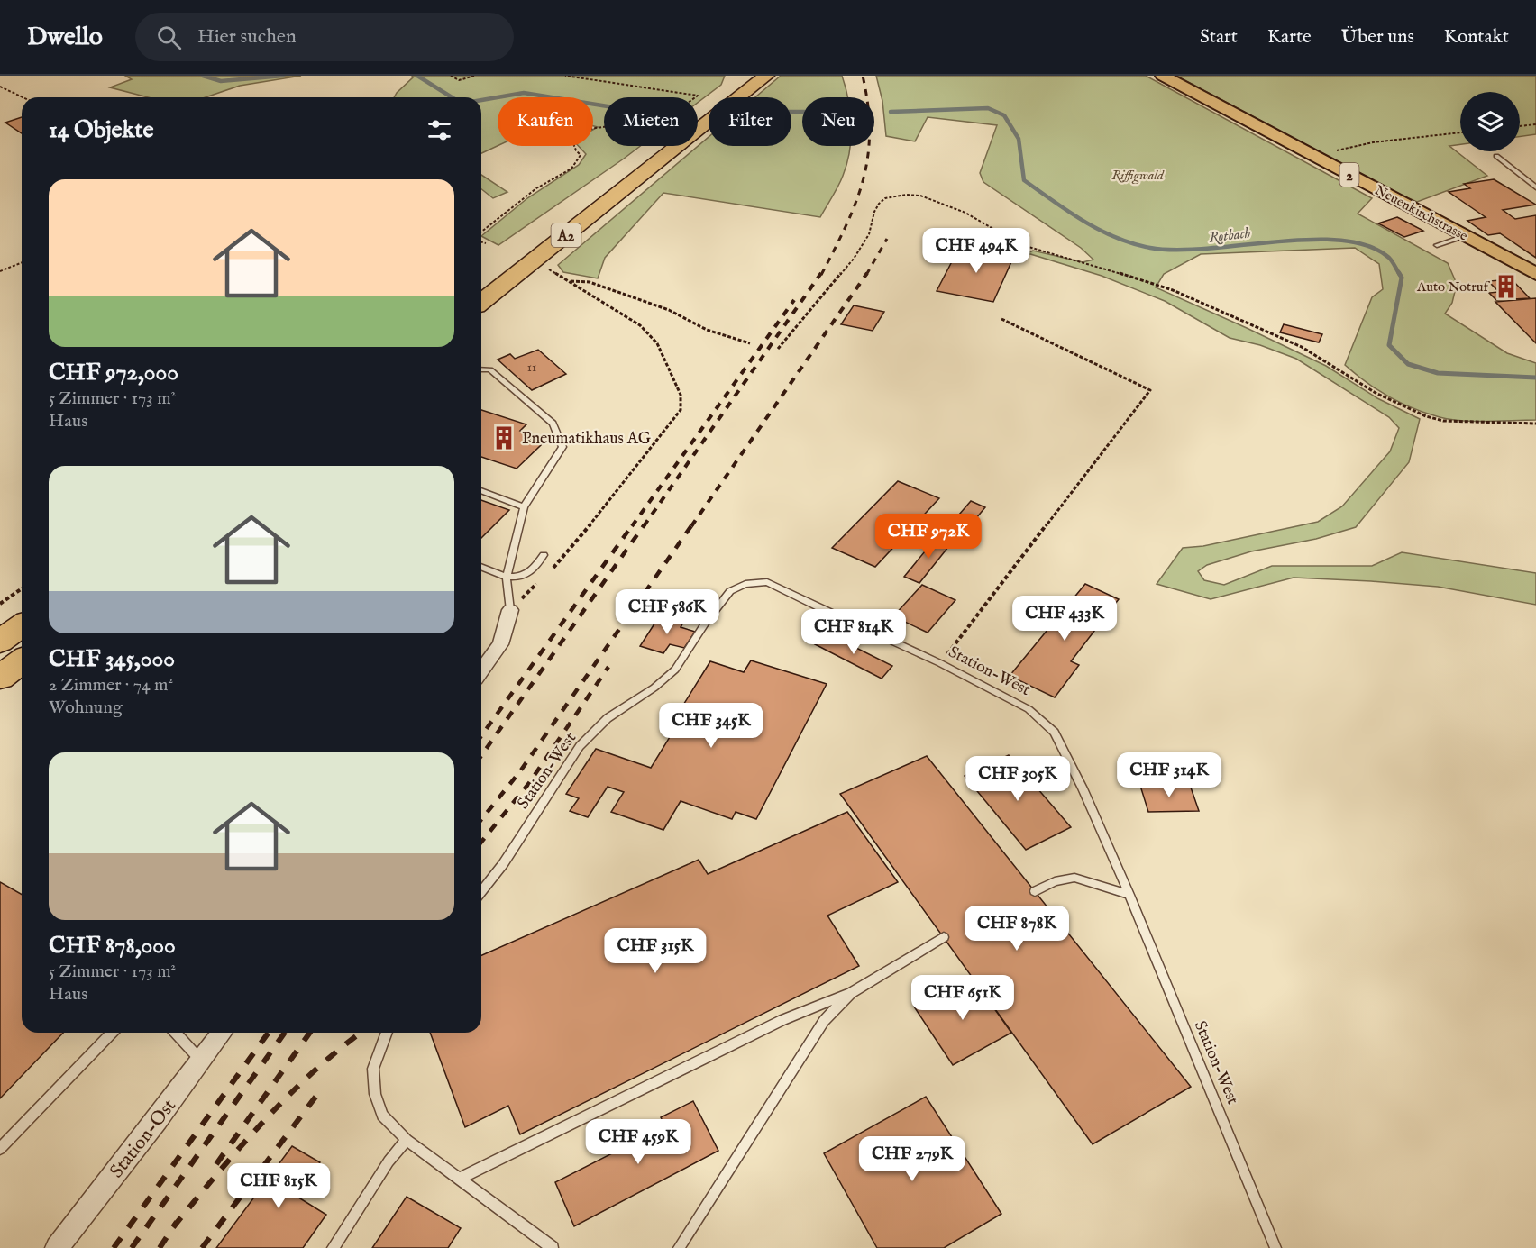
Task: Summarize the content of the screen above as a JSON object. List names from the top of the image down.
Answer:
{
  "streets": {
    "highway": ["A2"],
    "main road": ["2", "Neuenkirchstrasse"],
    "street": ["Station-Ost"],
    "lane": ["Station-West"]
  },
  "water": ["Rotbach"],
  "parks": ["Riffigwald"],
  "places": {
    "building": ["Auto Notruf", "Pneumatikhaus AG"]
  },
  "house_numbers": ["11"],
  "page": {
    "header": "Dwello",
    "search": "Hier suchen",
    "nav": [
      "Start",
      "Karte",
      "Über uns",
      "Kontakt"
    ],
    "chip": [
      "Kaufen",
      "Mieten",
      "Filter",
      "Neu"
    ],
    "heading": "14 Objekte",
    "list": [
      {
        "name": "CHF 972,000",
        "note": "5 Zimmer · 173 m² · Haus"
      },
      {
        "name": "CHF 345,000",
        "note": "2 Zimmer · 74 m² · Wohnung"
      },
      {
        "name": "CHF 878,000",
        "note": "5 Zimmer · 173 m² · Haus"
      }
    ],
    "price": [
      "CHF 494K",
      "CHF 972K",
      "CHF 586K",
      "CHF 433K",
      "CHF 814K",
      "CHF 345K",
      "CHF 314K",
      "CHF 305K",
      "CHF 878K",
      "CHF 315K",
      "CHF 651K",
      "CHF 459K",
      "CHF 279K",
      "CHF 815K"
    ]
  }
}
